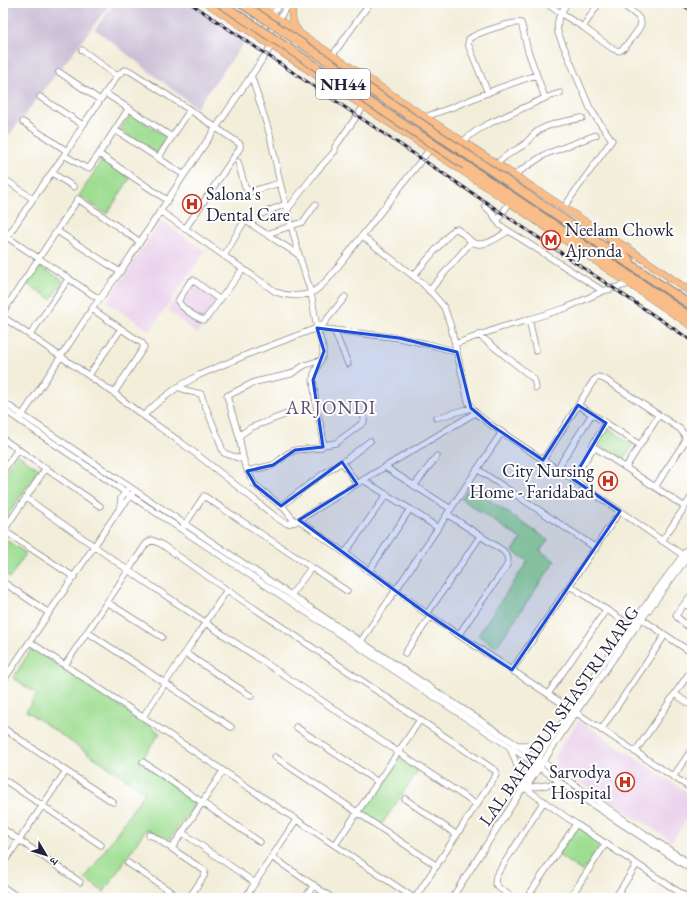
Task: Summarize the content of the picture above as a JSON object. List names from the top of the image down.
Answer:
{
  "streets": {
    "highway": ["NH44"],
    "street": ["LAL BAHADUR SHASTRI MARG"]
  },
  "districts": ["ARJONDI"],
  "places": {
    "hospital": ["Salona's Dental Care", "City Nursing Home - Faridabad", "Sarvodya Hospital"],
    "metro station": ["Neelam Chowk Ajronda"]
  },
  "north": "bottom right"
}
